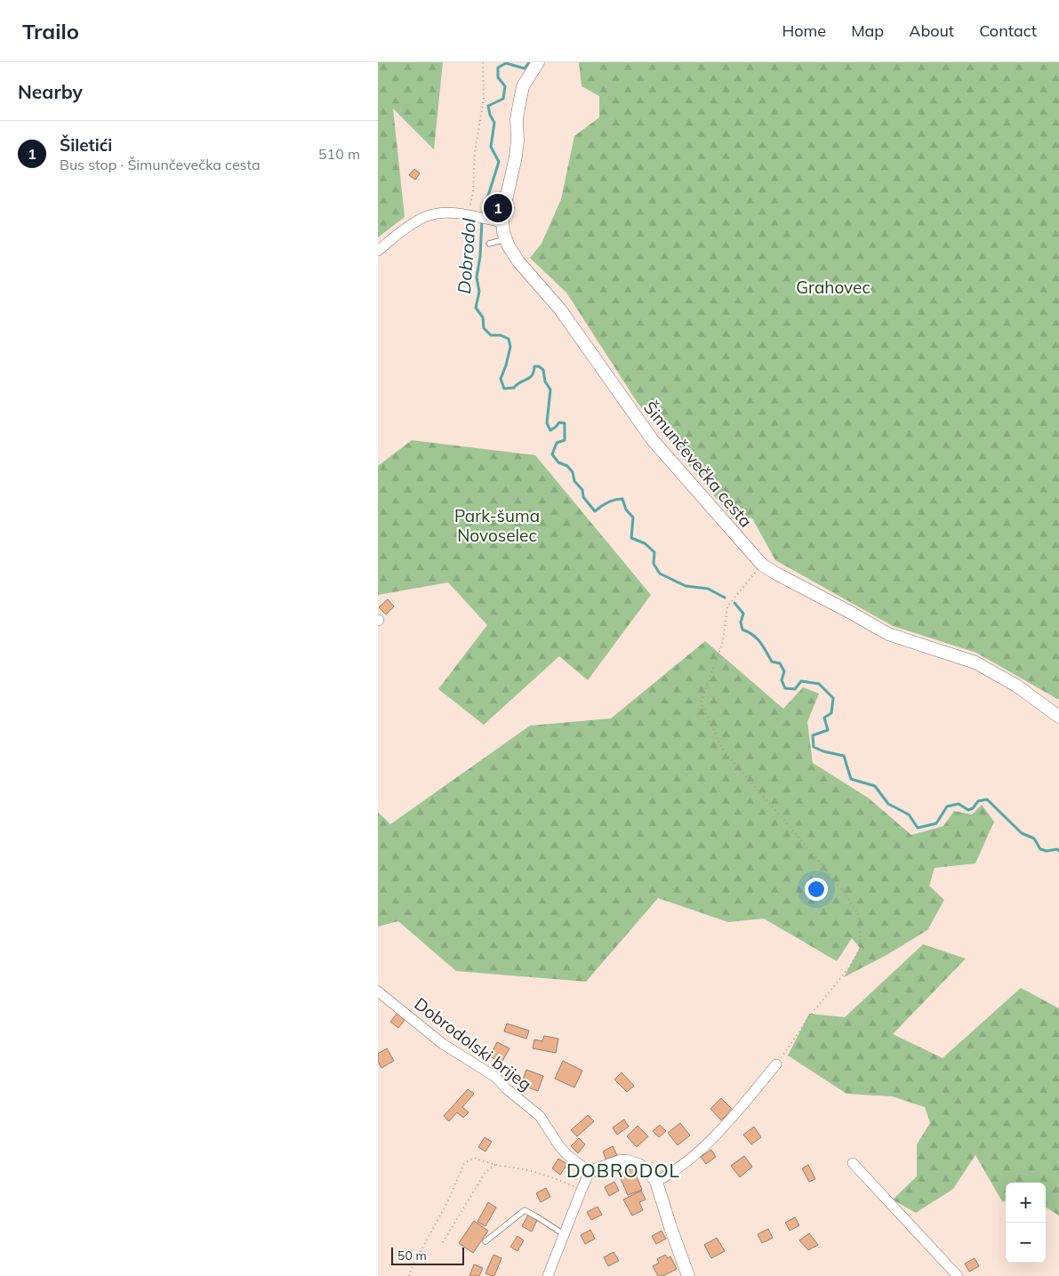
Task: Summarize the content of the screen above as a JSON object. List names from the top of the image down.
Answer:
{
  "streets": {
    "street": ["Šimunčevečka cesta", "Dobrodolski brijeg"]
  },
  "districts": ["DOBRODOL"],
  "water": ["Dobrodol"],
  "parks": ["Grahovec", "Park-šuma Novoselec"],
  "scale_bar": "50 m",
  "page": {
    "header": "Trailo",
    "nav": [
      "Home",
      "Map",
      "About",
      "Contact"
    ],
    "heading": "Nearby",
    "list": [
      {
        "mark": "1",
        "name": "Šiletići",
        "note": "Bus stop · Šimunčevečka cesta",
        "value": "510 m"
      }
    ],
    "pins": "1",
    "map_buttons": ["+", "−"],
    "scale": "50 m"
  }
}
